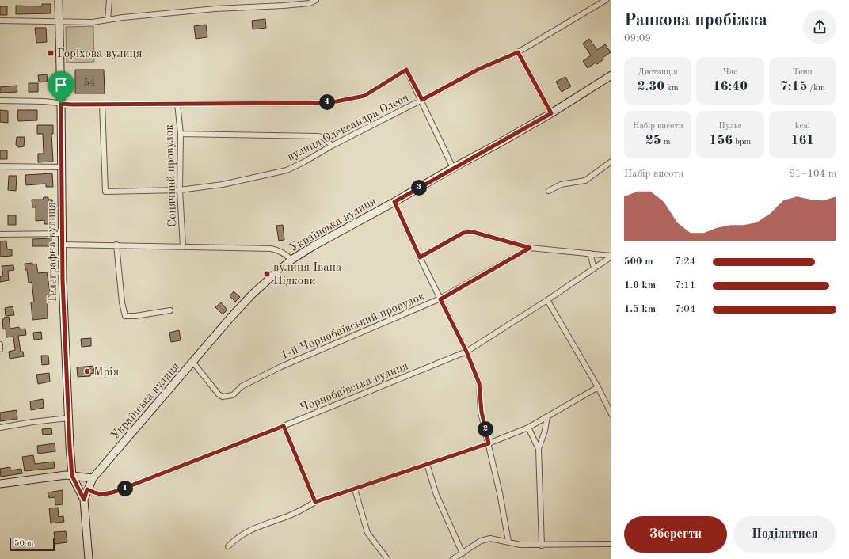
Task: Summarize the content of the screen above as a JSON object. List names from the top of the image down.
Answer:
{
  "streets": {
    "street": [
      "вулиця Олександра Олеся",
      "Сонячний провулок",
      "Українська вулиця",
      "Телеграфна вулиця",
      "1-й Чорнобаївський провулок",
      "Чорнобаївська вулиця"
    ]
  },
  "crossings": [
    ["вулиця Олександра Олеся", "Сонячний провулок"],
    ["Українська вулиця", "Телеграфна вулиця"],
    ["Українська вулиця", "1-й Чорнобаївський провулок"],
    ["Українська вулиця", "Чорнобаївська вулиця"]
  ],
  "places": {
    "transit": ["Горіхова вулиця", "вулиця Івана Підкови"],
    "other": ["Мрія"]
  },
  "house_numbers": ["54"],
  "scale_bar": "50 m",
  "page": {
    "heading": ["Ранкова пробіжка", "09:09"],
    "stats": [
      ["Дистанція", "2.30 km"],
      ["Час", "16:40"],
      ["Темп", "7:15 /km"],
      ["Набір висоти", "25 m"],
      ["Пульс", "156 bpm"],
      ["kcal", "161"]
    ],
    "pins": [
      "4",
      "3",
      "2",
      "1"
    ],
    "chart": ["Набір висоти", "81–104 m"],
    "list": [
      {
        "name": "500 m",
        "note": "7:24"
      },
      {
        "name": "1.0 km",
        "note": "7:11"
      },
      {
        "name": "1.5 km",
        "note": "7:04"
      }
    ],
    "buttons": ["Зберегти", "Поділитися"],
    "scale": "50 m"
  }
}
